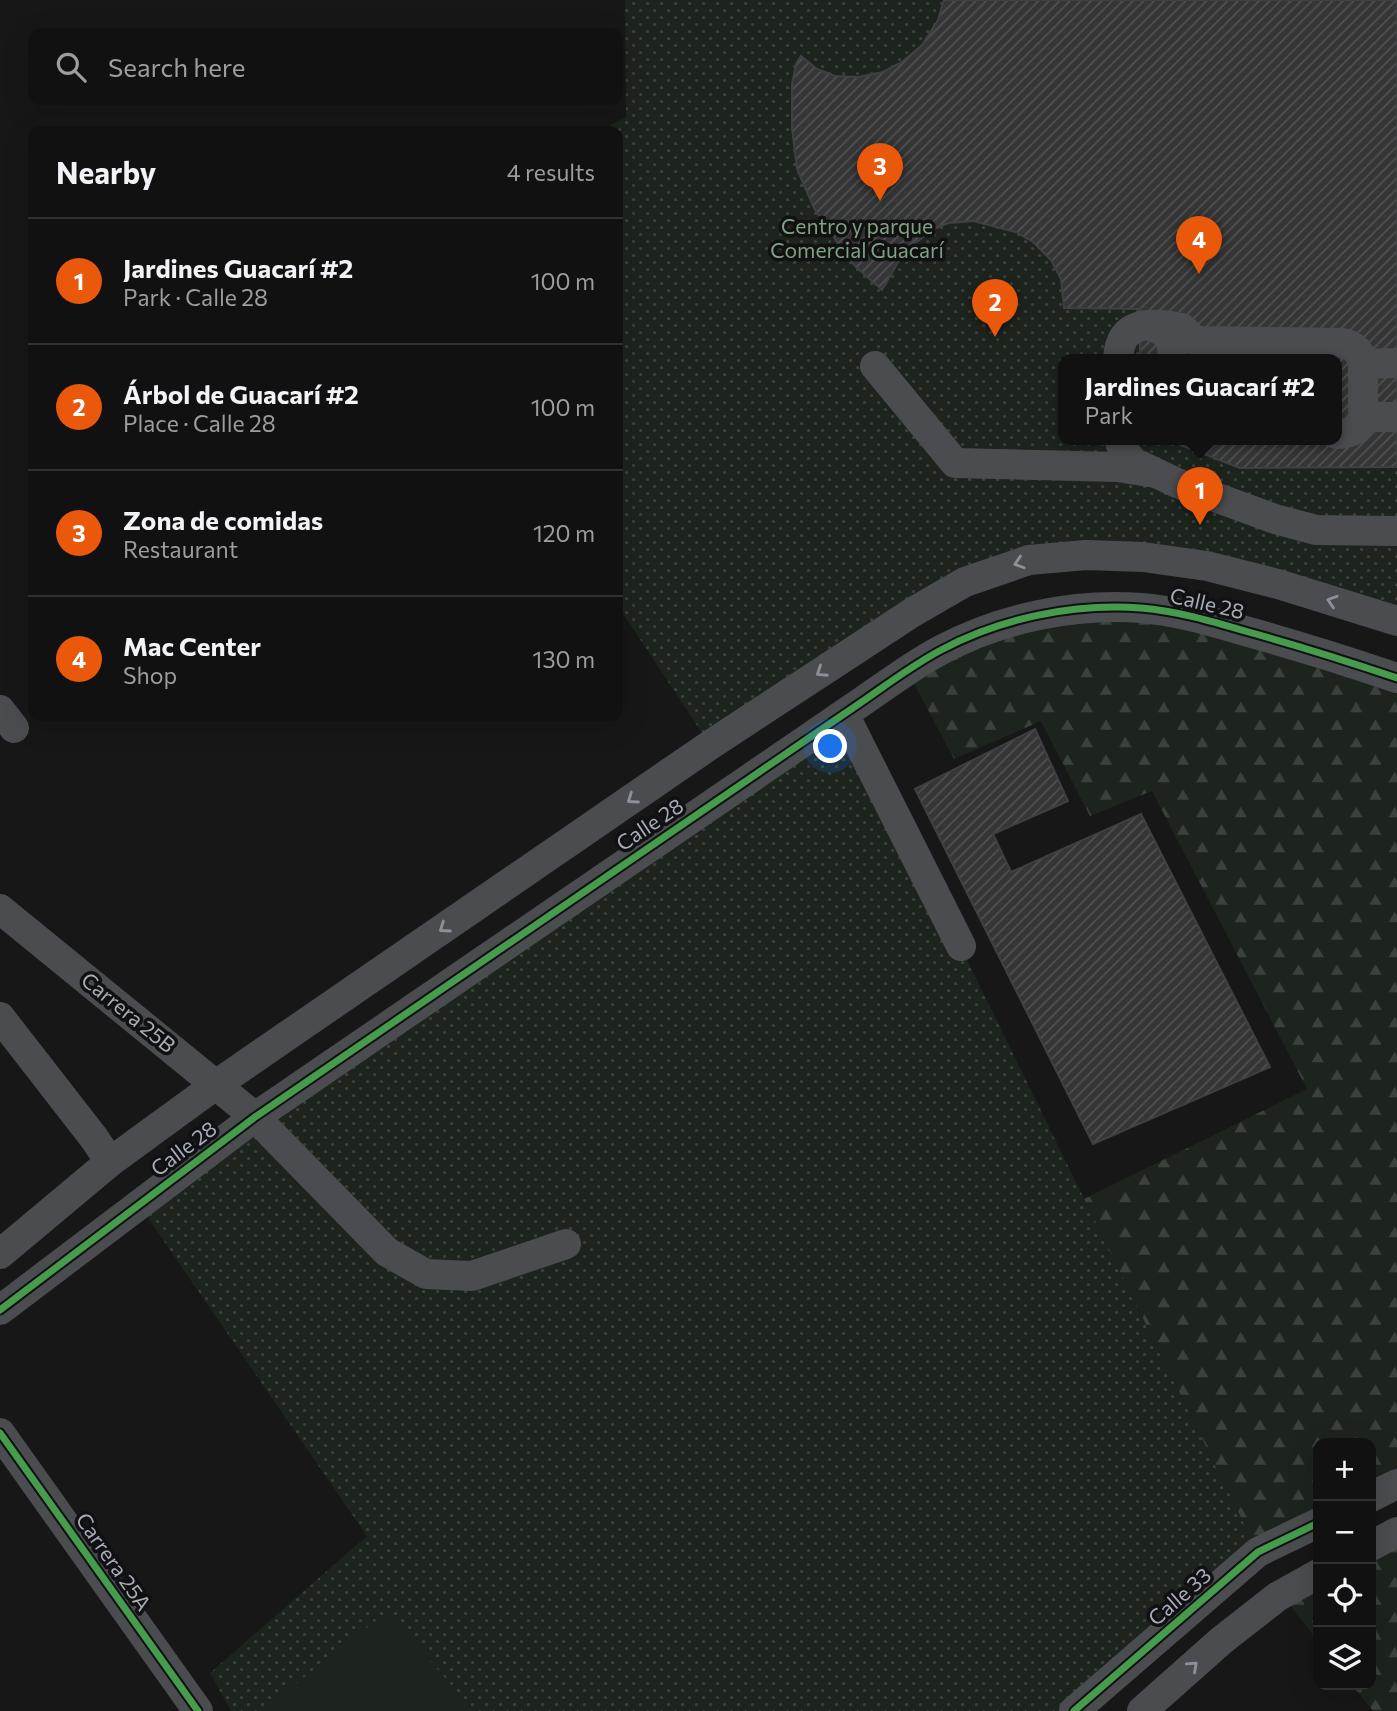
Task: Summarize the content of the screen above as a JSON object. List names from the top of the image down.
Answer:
{
  "streets": {
    "street": [
      "Calle 28",
      "Carrera 25B",
      "Carrera 25A",
      "Calle 33"
    ]
  },
  "crossings": [
    ["Calle 28", "Carrera 25B"]
  ],
  "parks": ["Centro y parque Comercial Guacarí"],
  "page": {
    "search": "Search here",
    "heading": ["Nearby", "4 results"],
    "pins": [
      "3",
      "4",
      "2",
      "1"
    ],
    "list": [
      {
        "mark": "1",
        "name": "Jardines Guacarí #2",
        "note": "Park · Calle 28",
        "value": "100 m"
      },
      {
        "mark": "2",
        "name": "Árbol de Guacarí #2",
        "note": "Place · Calle 28",
        "value": "100 m"
      },
      {
        "mark": "3",
        "name": "Zona de comidas",
        "note": "Restaurant",
        "value": "120 m"
      },
      {
        "mark": "4",
        "name": "Mac Center",
        "note": "Shop",
        "value": "130 m"
      }
    ],
    "popup": ["Jardines Guacarí #2", "Park"],
    "map_buttons": ["+", "−"]
  }
}
